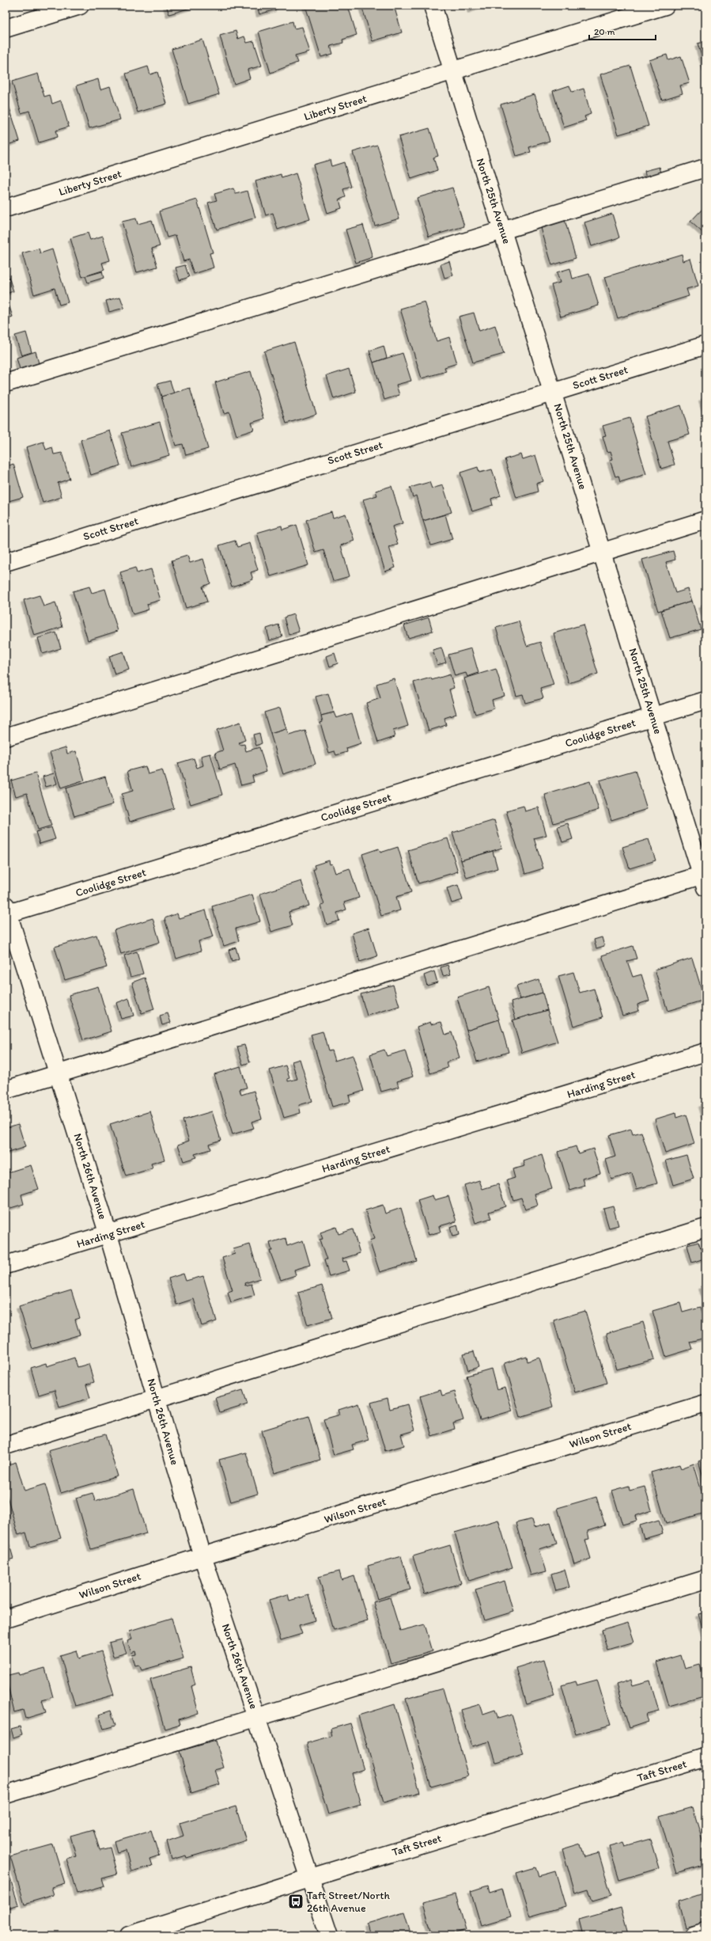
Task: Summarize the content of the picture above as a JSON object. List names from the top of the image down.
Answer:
{
  "streets": {
    "street": [
      "Liberty Street",
      "North 25th Avenue",
      "Scott Street",
      "Coolidge Street",
      "Harding Street",
      "North 26th Avenue",
      "Wilson Street",
      "Taft Street"
    ]
  },
  "crossings": [
    ["Liberty Street", "North 25th Avenue"],
    ["North 25th Avenue", "Scott Street"],
    ["North 25th Avenue", "Coolidge Street"],
    ["Coolidge Street", "North 26th Avenue"],
    ["Harding Street", "North 26th Avenue"],
    ["North 26th Avenue", "Wilson Street"],
    ["North 26th Avenue", "Taft Street"]
  ],
  "places": {
    "bus stop": ["Taft Street/North 26th Avenue"]
  },
  "scale_bar": "20 m"
}
